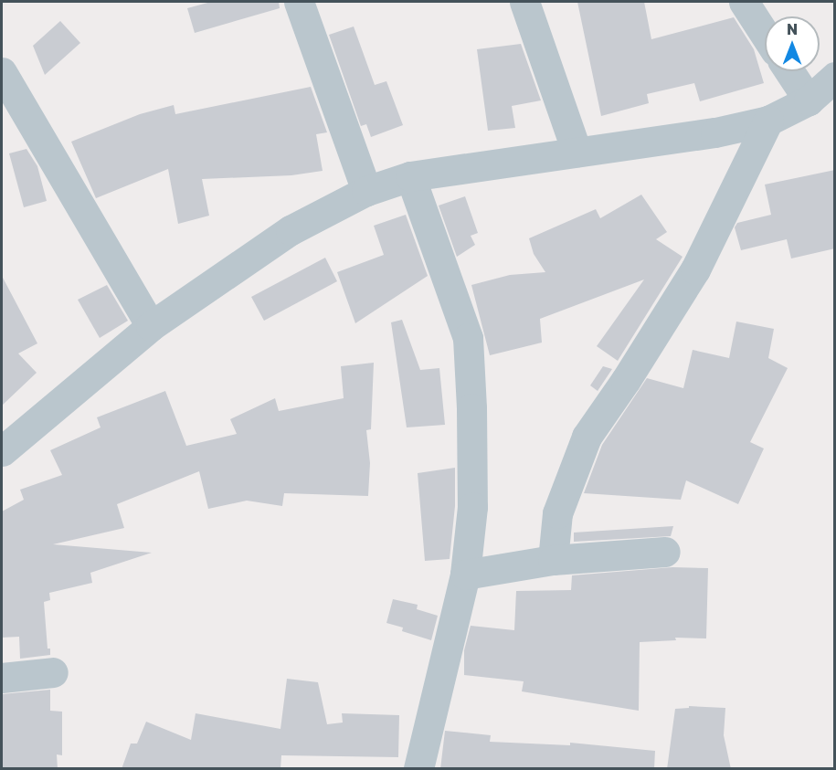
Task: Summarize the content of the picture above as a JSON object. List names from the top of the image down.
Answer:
{
  "north": "top"
}
